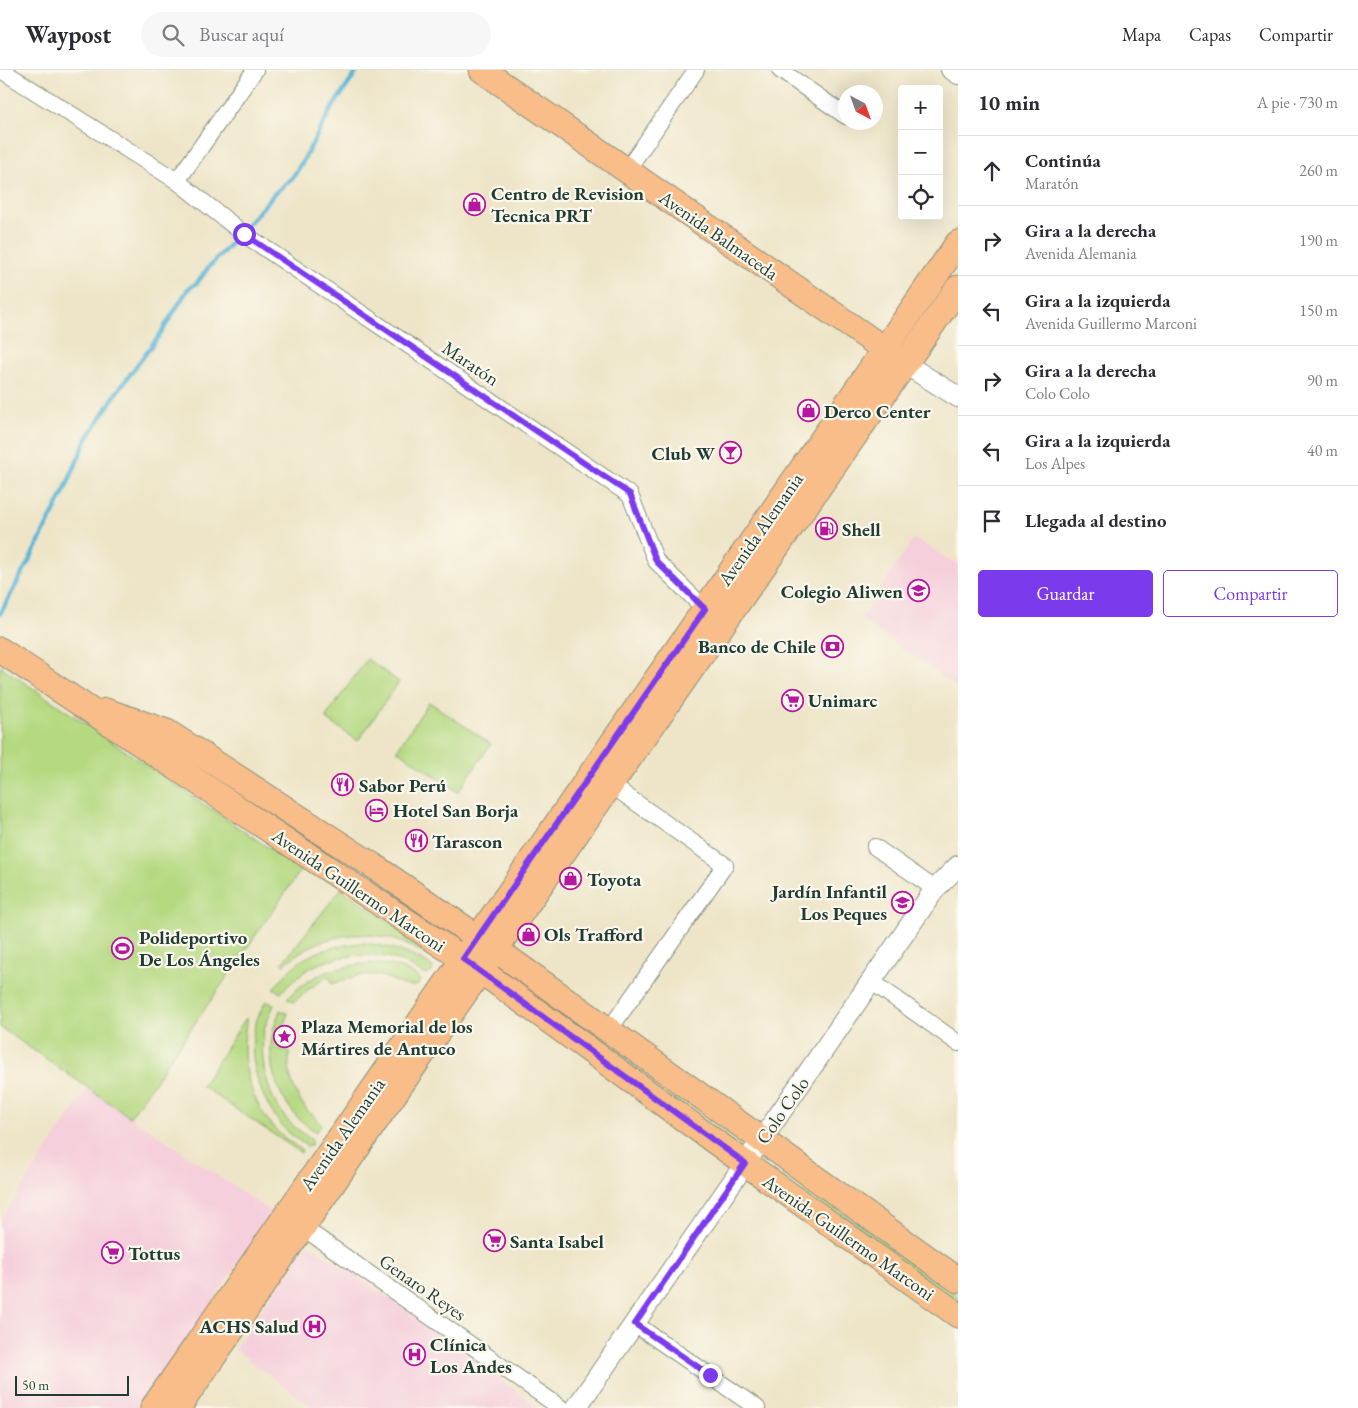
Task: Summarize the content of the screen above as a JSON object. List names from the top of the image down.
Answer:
{
  "streets": {
    "main road": ["Avenida Balmaceda", "Avenida Alemania", "Avenida Guillermo Marconi"],
    "street": ["Maratón", "Colo Colo", "Genaro Reyes"]
  },
  "crossings": [
    ["Avenida Balmaceda", "Avenida Alemania"],
    ["Maratón", "Avenida Alemania"],
    ["Avenida Alemania", "Avenida Guillermo Marconi"],
    ["Avenida Alemania", "Genaro Reyes"],
    ["Avenida Guillermo Marconi", "Colo Colo"]
  ],
  "places": {
    "shop": [
      "Centro de Revision Tecnica PRT",
      "Derco Center",
      "Toyota",
      "Ols Trafford"
    ],
    "bar": ["Club W"],
    "fuel station": ["Shell"],
    "school or university": ["Colegio Aliwen", "Jardín Infantil Los Peques"],
    "bank": ["Banco de Chile"],
    "supermarket": ["Unimarc", "Santa Isabel", "Tottus"],
    "restaurant": ["Sabor Perú", "Tarascon"],
    "hotel": ["Hotel San Borja"],
    "sports": ["Polideportivo De Los Ángeles"],
    "place": ["Plaza Memorial de los Mártires de Antuco"],
    "hospital": ["ACHS Salud", "Clínica Los Andes"]
  },
  "scale_bar": "50 m",
  "north": "bottom right",
  "page": {
    "header": "Waypost",
    "search": "Buscar aquí",
    "nav": ["Mapa", "Capas", "Compartir"],
    "heading": ["10 min", "A pie · 730 m"],
    "map_buttons": ["+", "−"],
    "list": [
      ["Continúa", "Maratón", "260 m"],
      ["Gira a la derecha", "Avenida Alemania", "190 m"],
      ["Gira a la izquierda", "Avenida Guillermo Marconi", "150 m"],
      ["Gira a la derecha", "Colo Colo", "90 m"],
      ["Gira a la izquierda", "Los Alpes", "40 m"],
      "Llegada al destino"
    ],
    "buttons": ["Guardar", "Compartir"],
    "scale": "50 m"
  }
}
